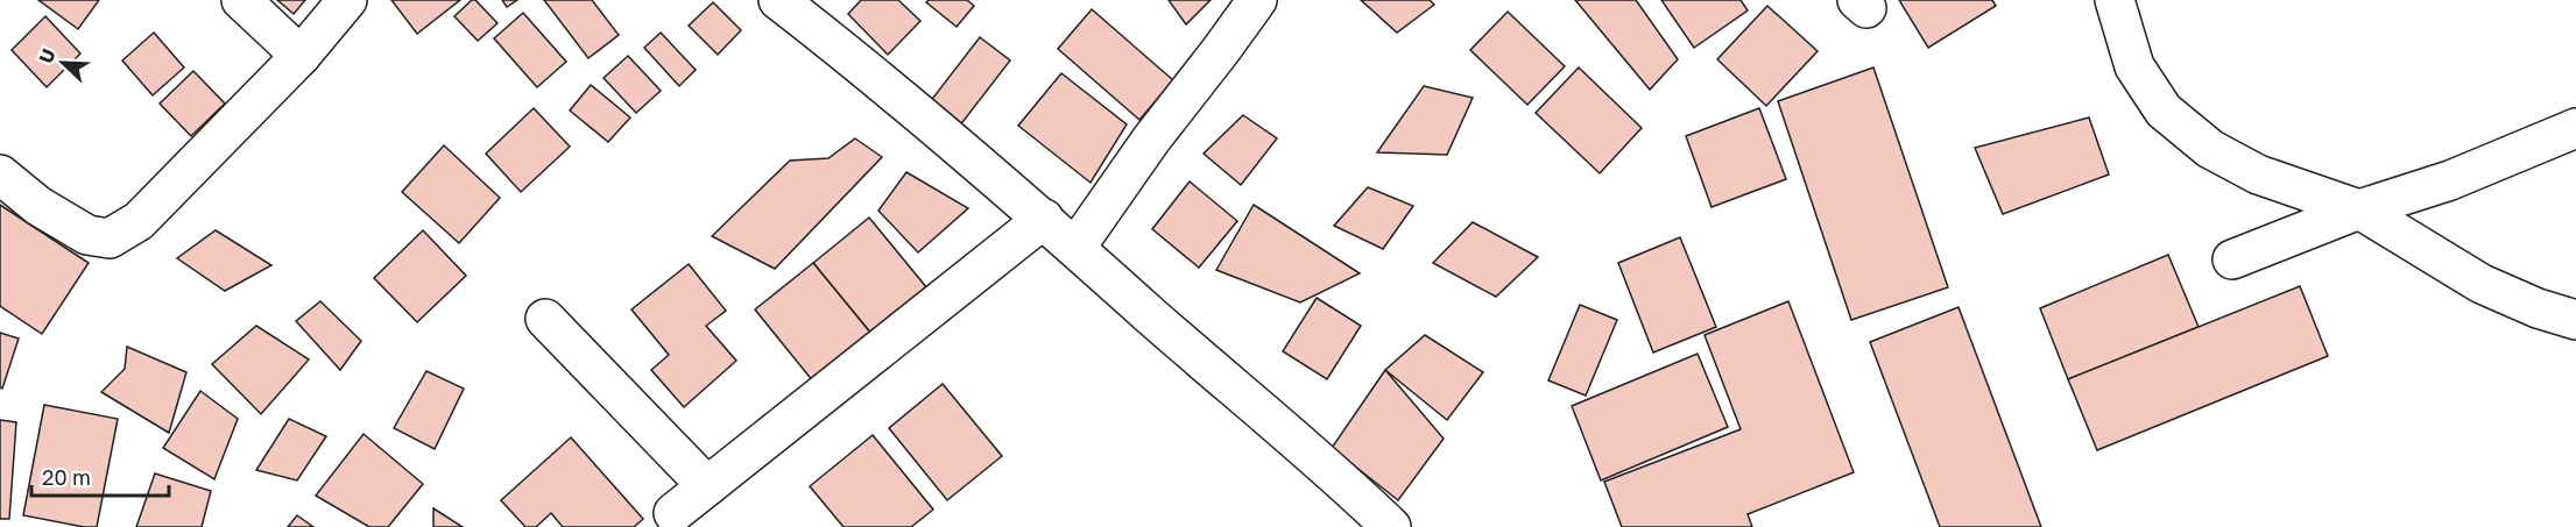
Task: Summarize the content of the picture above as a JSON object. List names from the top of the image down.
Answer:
{
  "scale_bar": "20 m",
  "north": "top left"
}
